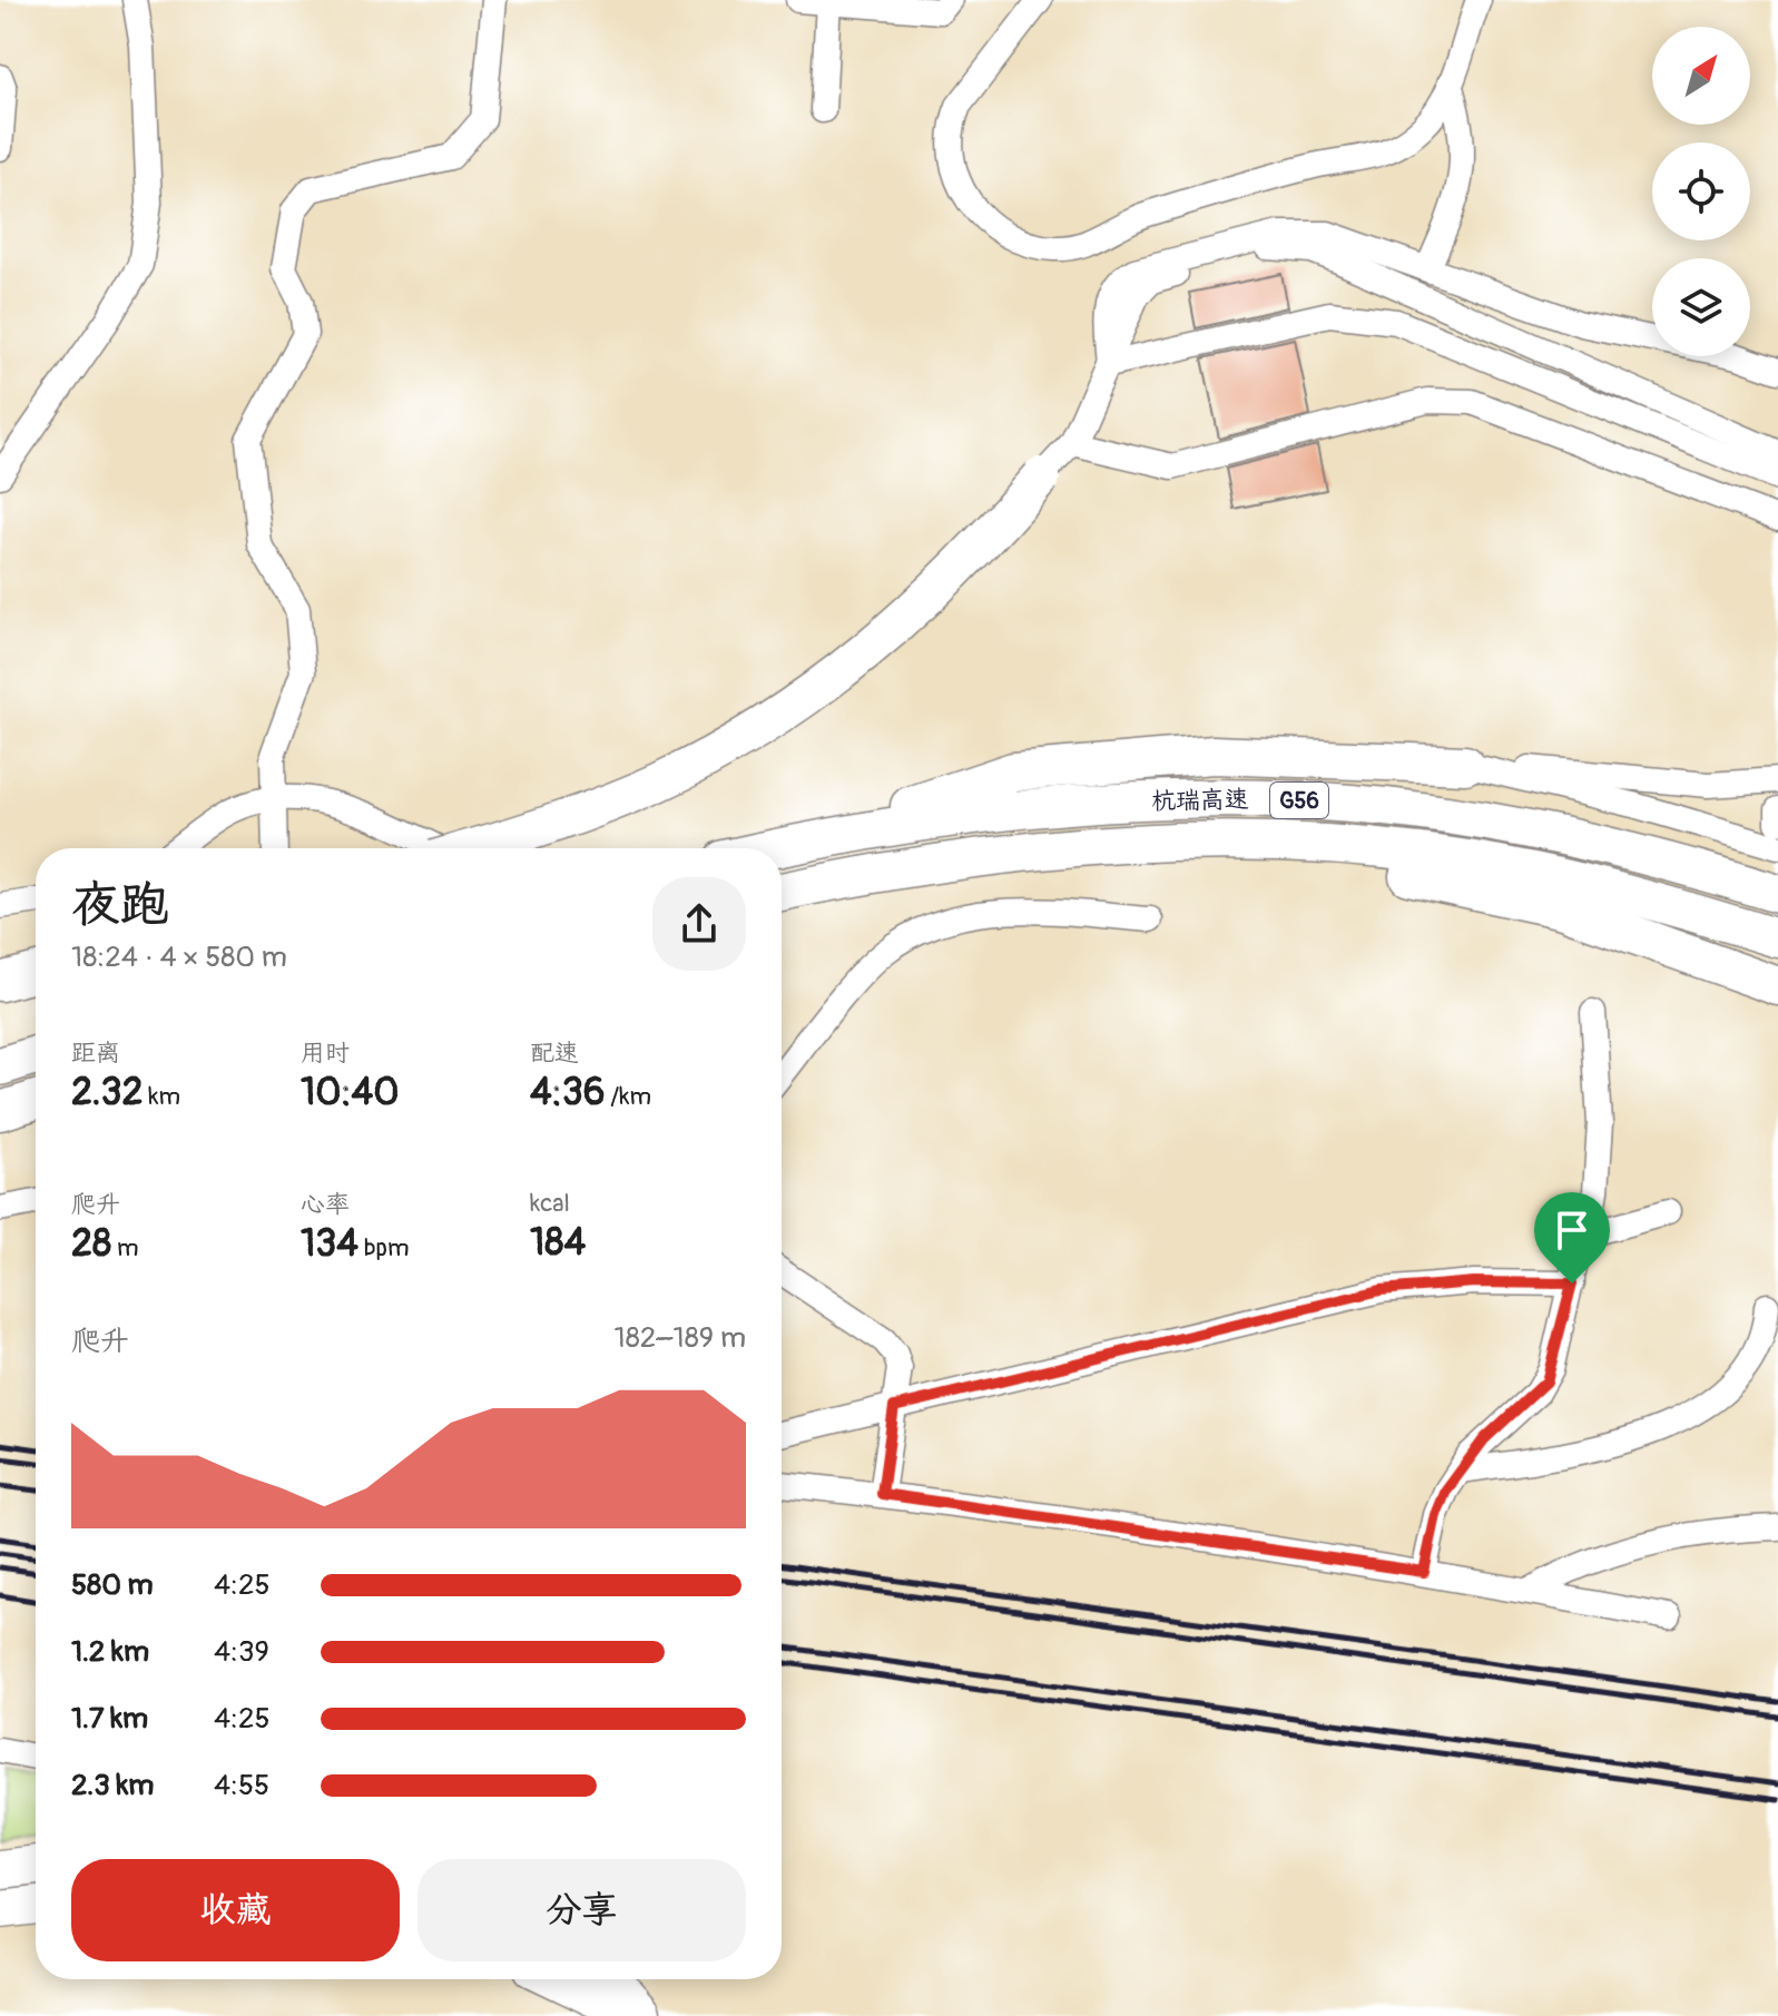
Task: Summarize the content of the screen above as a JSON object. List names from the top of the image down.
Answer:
{
  "streets": {
    "highway": ["杭瑞高速", "G56"]
  },
  "north": "top right",
  "page": {
    "heading": ["夜跑", "18:24 · 4 × 580 m"],
    "stats": [
      ["距离", "2.32 km"],
      ["用时", "10:40"],
      ["配速", "4:36 /km"],
      ["爬升", "28 m"],
      ["心率", "134 bpm"],
      ["kcal", "184"]
    ],
    "chart": ["爬升", "182–189 m"],
    "list": [
      {
        "name": "580 m",
        "note": "4:25"
      },
      {
        "name": "1.2 km",
        "note": "4:39"
      },
      {
        "name": "1.7 km",
        "note": "4:25"
      },
      {
        "name": "2.3 km",
        "note": "4:55"
      }
    ],
    "buttons": ["收藏", "分享"]
  }
}
